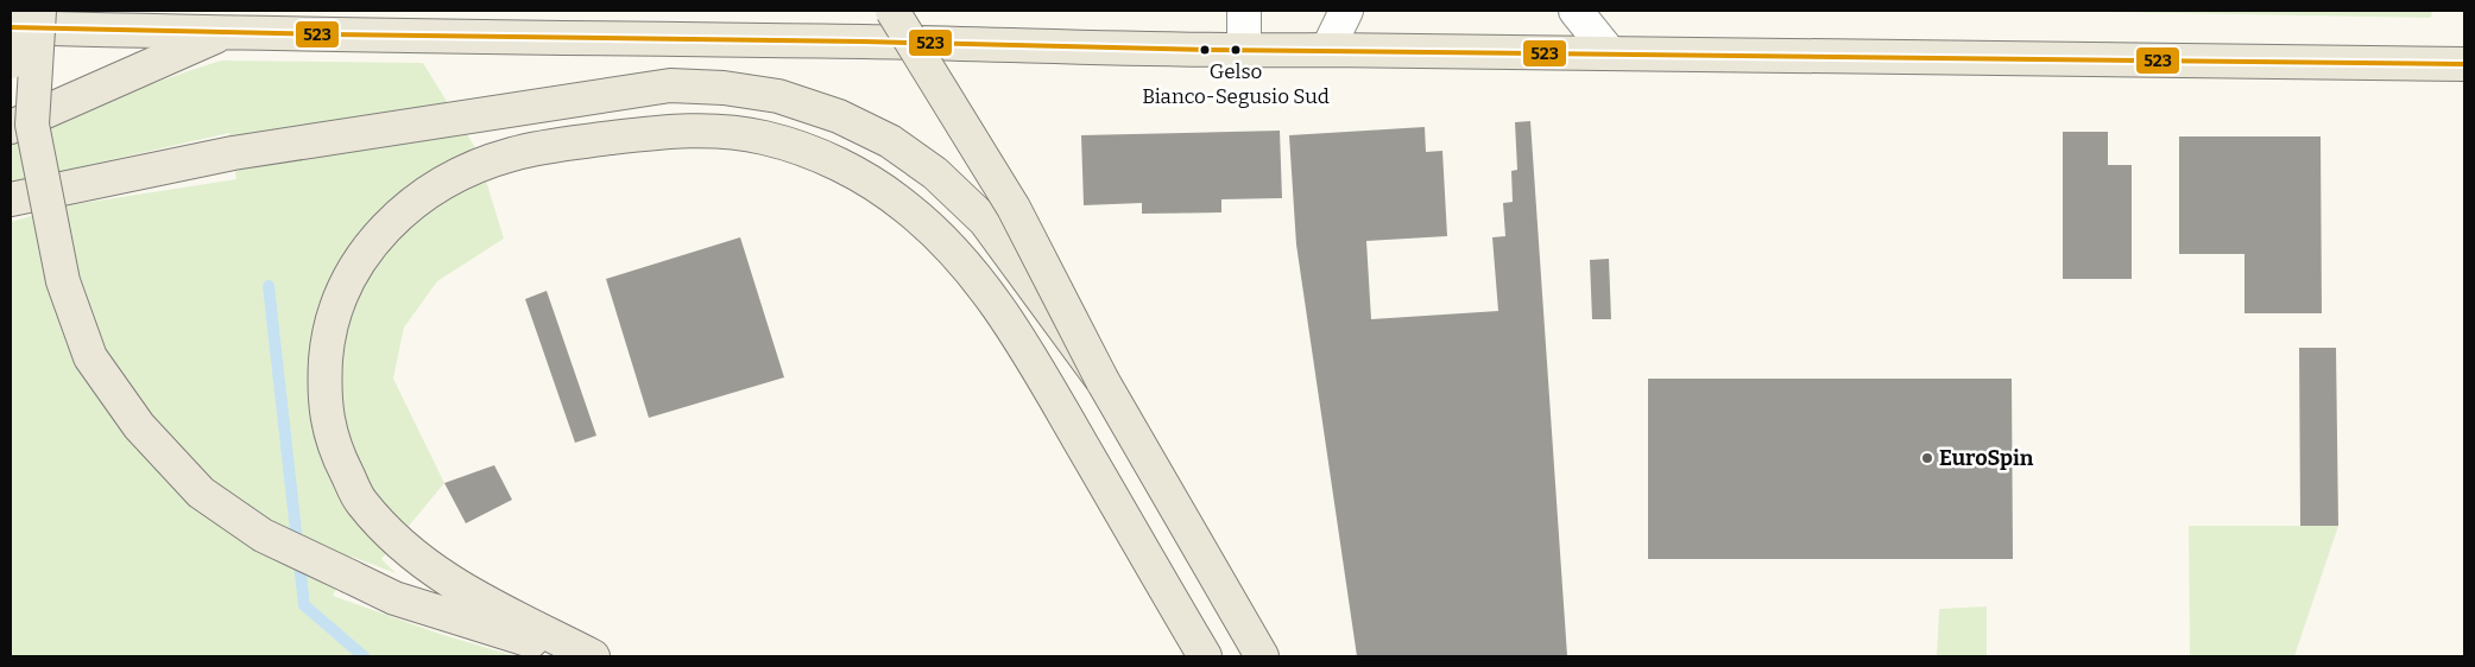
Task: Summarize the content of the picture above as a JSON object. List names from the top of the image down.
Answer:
{
  "places": ["Gelso Bianco-Segusio Sud", "EuroSpin"],
  "lines": ["transit line 523"]
}
